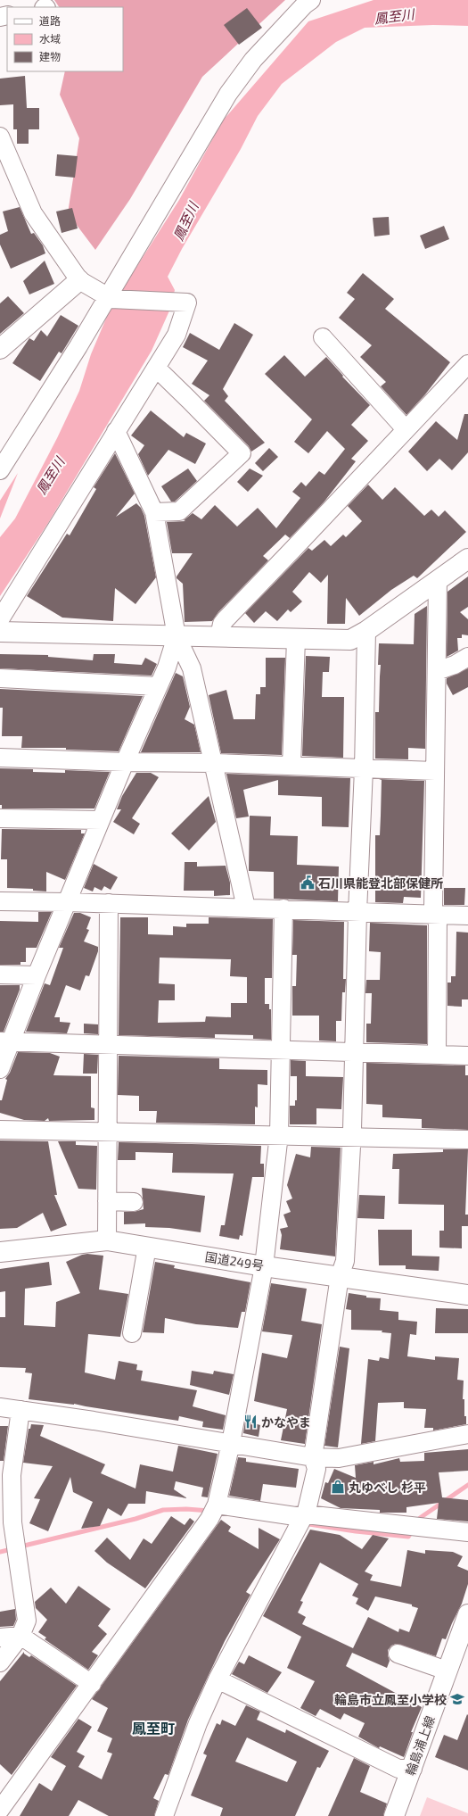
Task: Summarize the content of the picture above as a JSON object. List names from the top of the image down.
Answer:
{
  "streets": {
    "main road": ["国道249号", "輪島浦上線"]
  },
  "districts": ["鳳至町"],
  "water": ["鳳至川"],
  "places": {
    "public building": ["石川県能登北部保健所"],
    "restaurant": ["かなやま"],
    "shop": ["丸ゆべし 杉平"],
    "school or university": ["輪島市立鳳至小学校"]
  },
  "legend": ["道路", "水域", "建物"]
}
